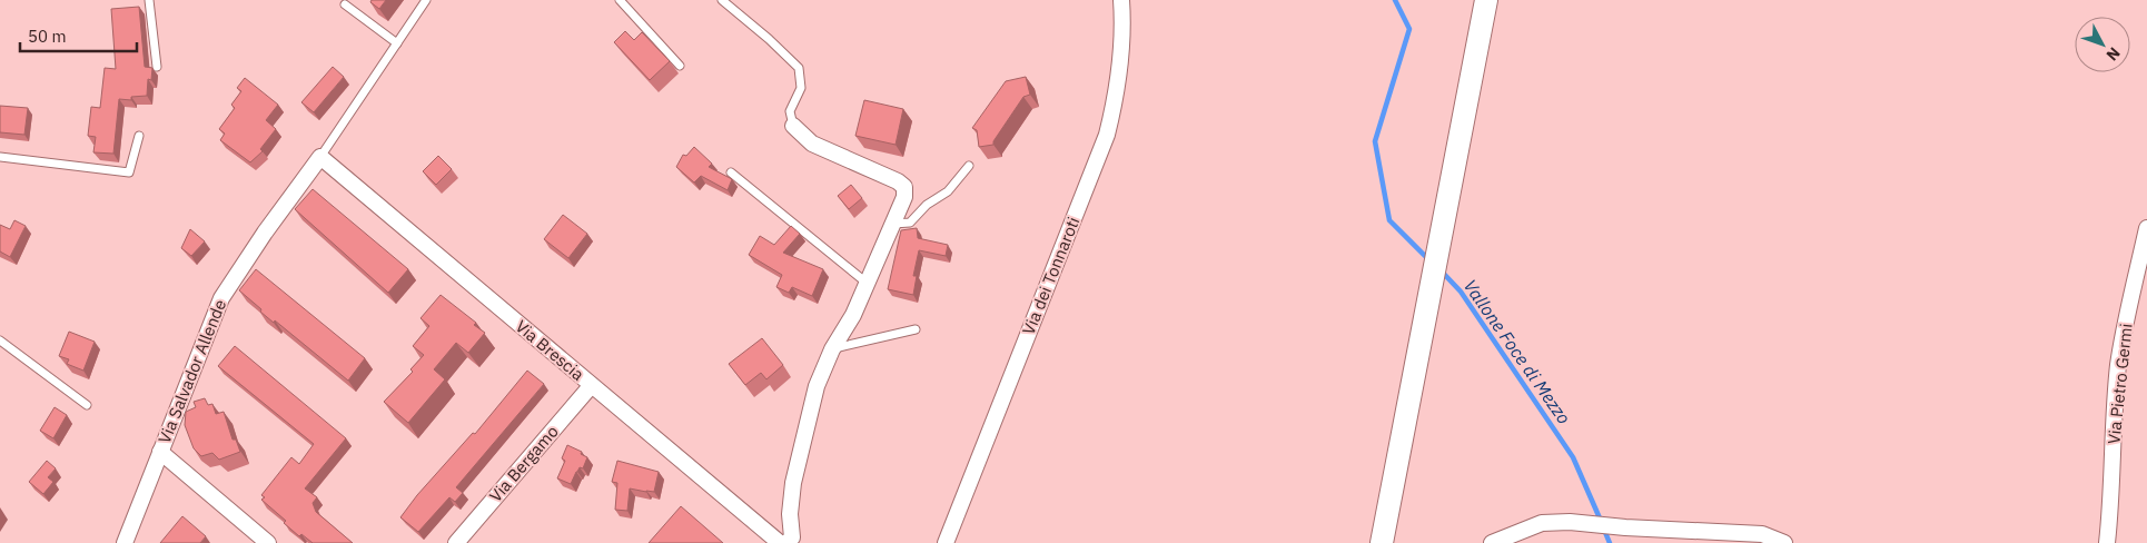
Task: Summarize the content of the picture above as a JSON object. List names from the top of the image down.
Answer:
{
  "streets": {
    "street": [
      "Via dei Tonnaroti",
      "Via Brescia",
      "Via Salvador Allende",
      "Via Pietro Germi",
      "Via Bergamo"
    ]
  },
  "crossings": [
    ["Via Brescia", "Via Salvador Allende"],
    ["Via Brescia", "Via Bergamo"]
  ],
  "water": ["Vallone Foce di Mezzo"],
  "scale_bar": "50 m",
  "north": "bottom right"
}
